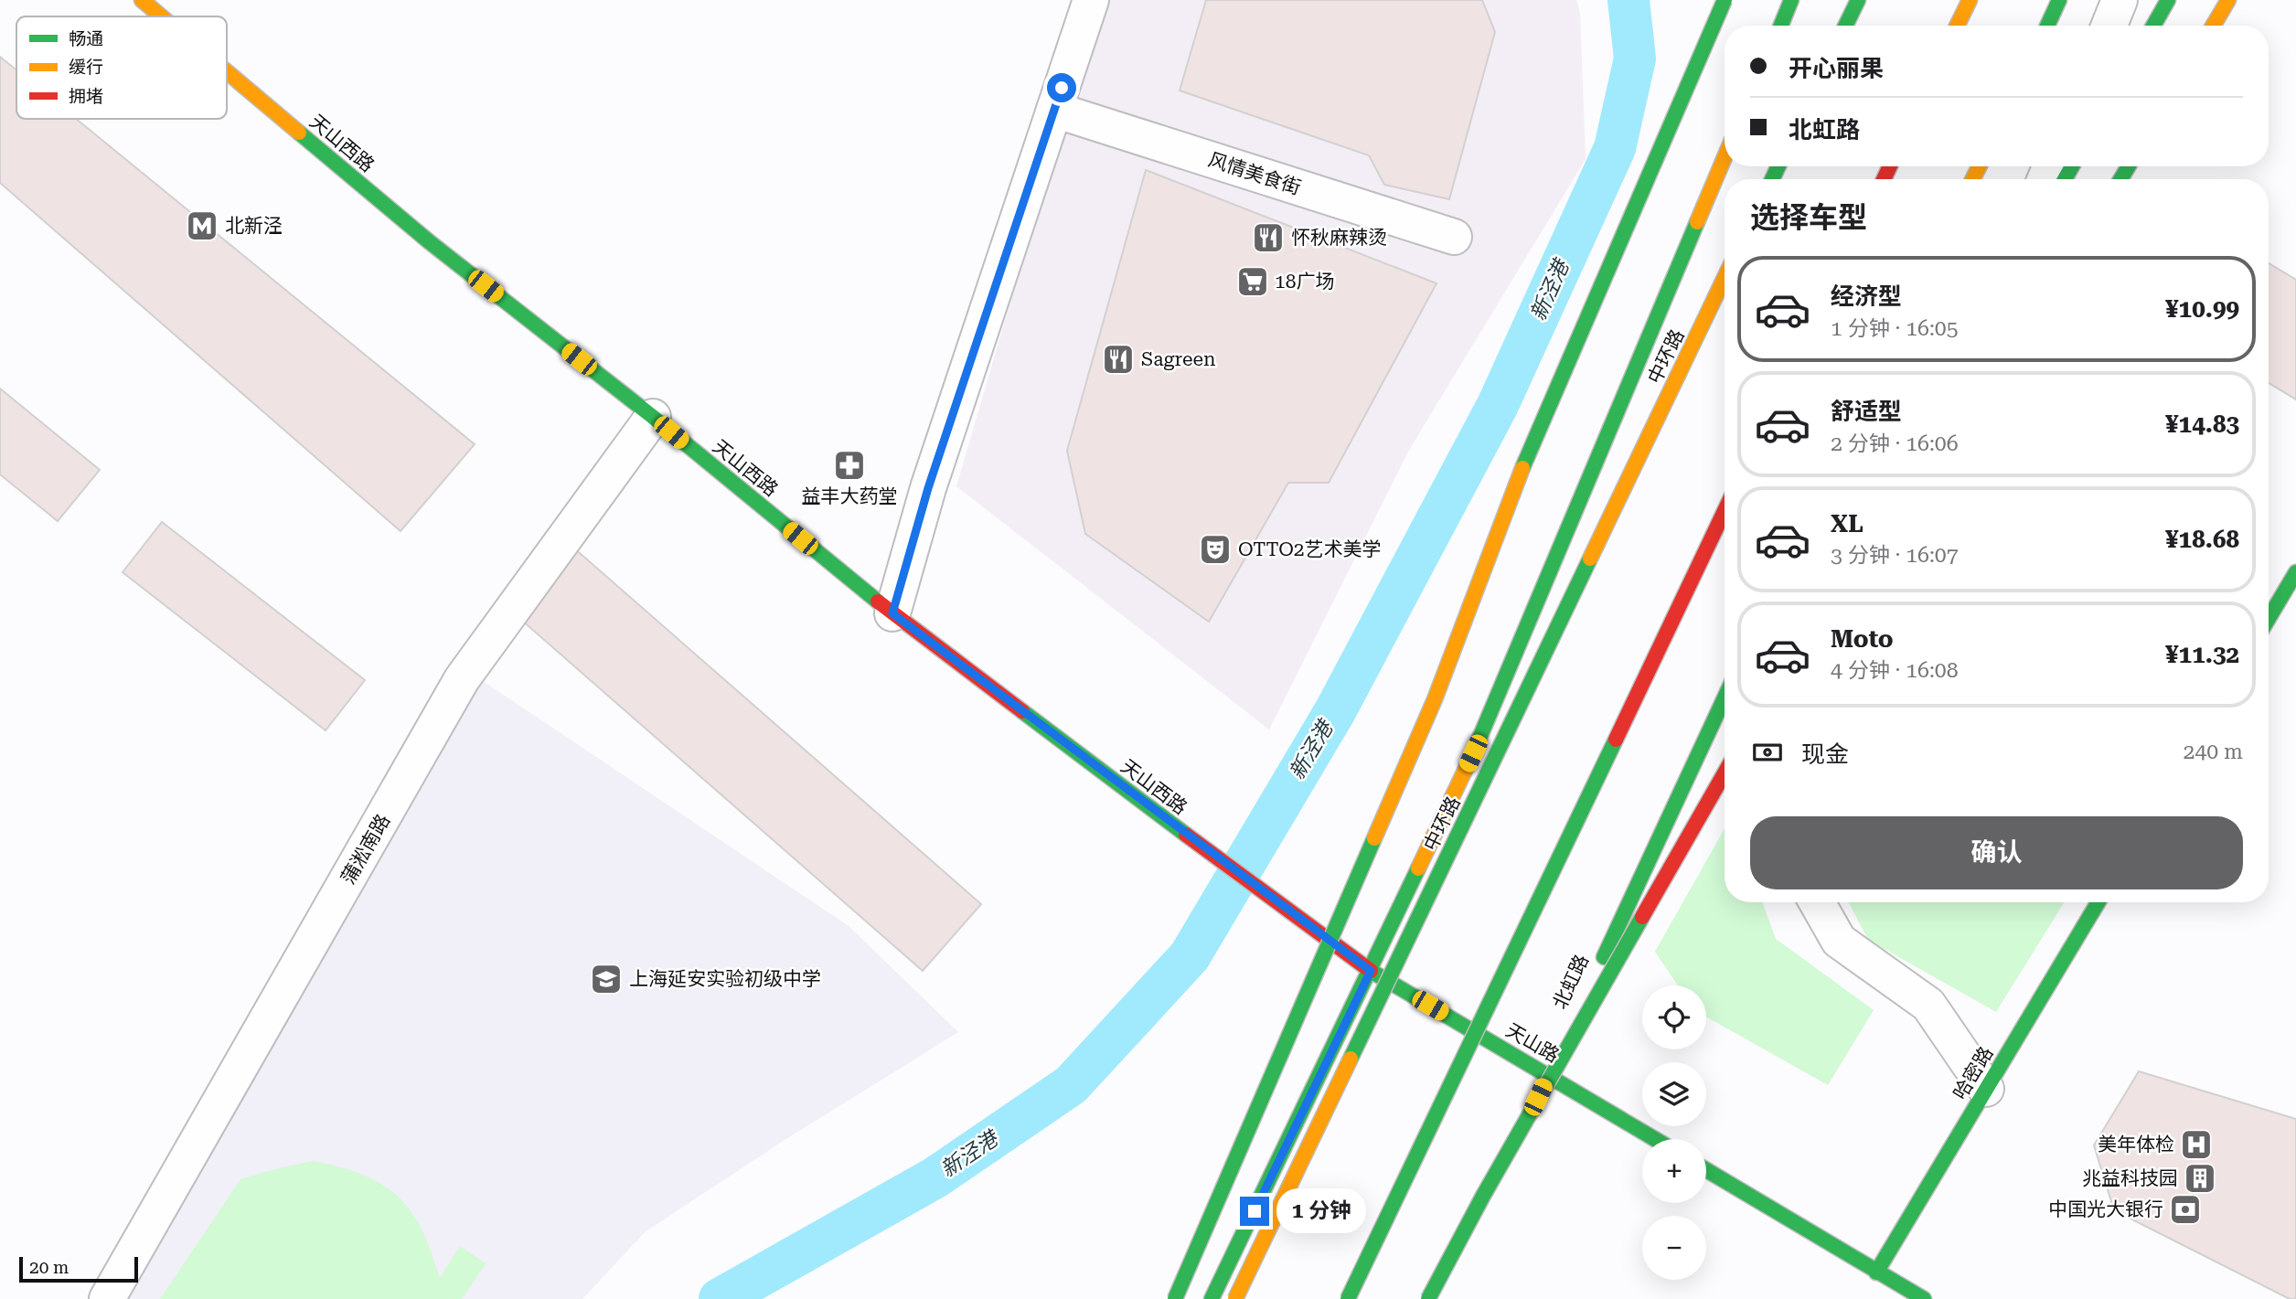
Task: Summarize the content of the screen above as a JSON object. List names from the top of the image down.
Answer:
{
  "streets": {
    "main road": [
      "天山西路",
      "中环路",
      "北虹路",
      "天山路",
      "哈密路"
    ],
    "street": ["风情美食街", "蒲淞南路"]
  },
  "crossings": [
    ["天山西路", "蒲淞南路"],
    ["天山西路", "天山路"],
    ["北虹路", "天山路"]
  ],
  "water": ["新泾港"],
  "places": {
    "metro station": ["北新泾"],
    "restaurant": ["怀秋麻辣烫", "Sagreen"],
    "supermarket": ["18广场"],
    "pharmacy": ["益丰大药堂"],
    "theatre": ["OTTO2艺术美学"],
    "school or university": ["上海延安实验初级中学"],
    "hospital": ["美年体检"],
    "building": ["兆益科技园"],
    "bank": ["中国光大银行"]
  },
  "legend": ["畅通", "缓行", "拥堵"],
  "scale_bar": "20 m",
  "page": {
    "banner": ["开心丽果", "北虹路"],
    "heading": "选择车型",
    "list": [
      {
        "name": "经济型",
        "note": "1 分钟 · 16:05",
        "value": "¥10.99"
      },
      {
        "name": "舒适型",
        "note": "2 分钟 · 16:06",
        "value": "¥14.83"
      },
      {
        "name": "XL",
        "note": "3 分钟 · 16:07",
        "value": "¥18.68"
      },
      {
        "name": "Moto",
        "note": "4 分钟 · 16:08",
        "value": "¥11.32"
      }
    ],
    "pay": ["现金", "240 m"],
    "buttons": "确认",
    "map_buttons": ["+", "−"],
    "bubble": "1 分钟",
    "scale": "20 m"
  }
}
